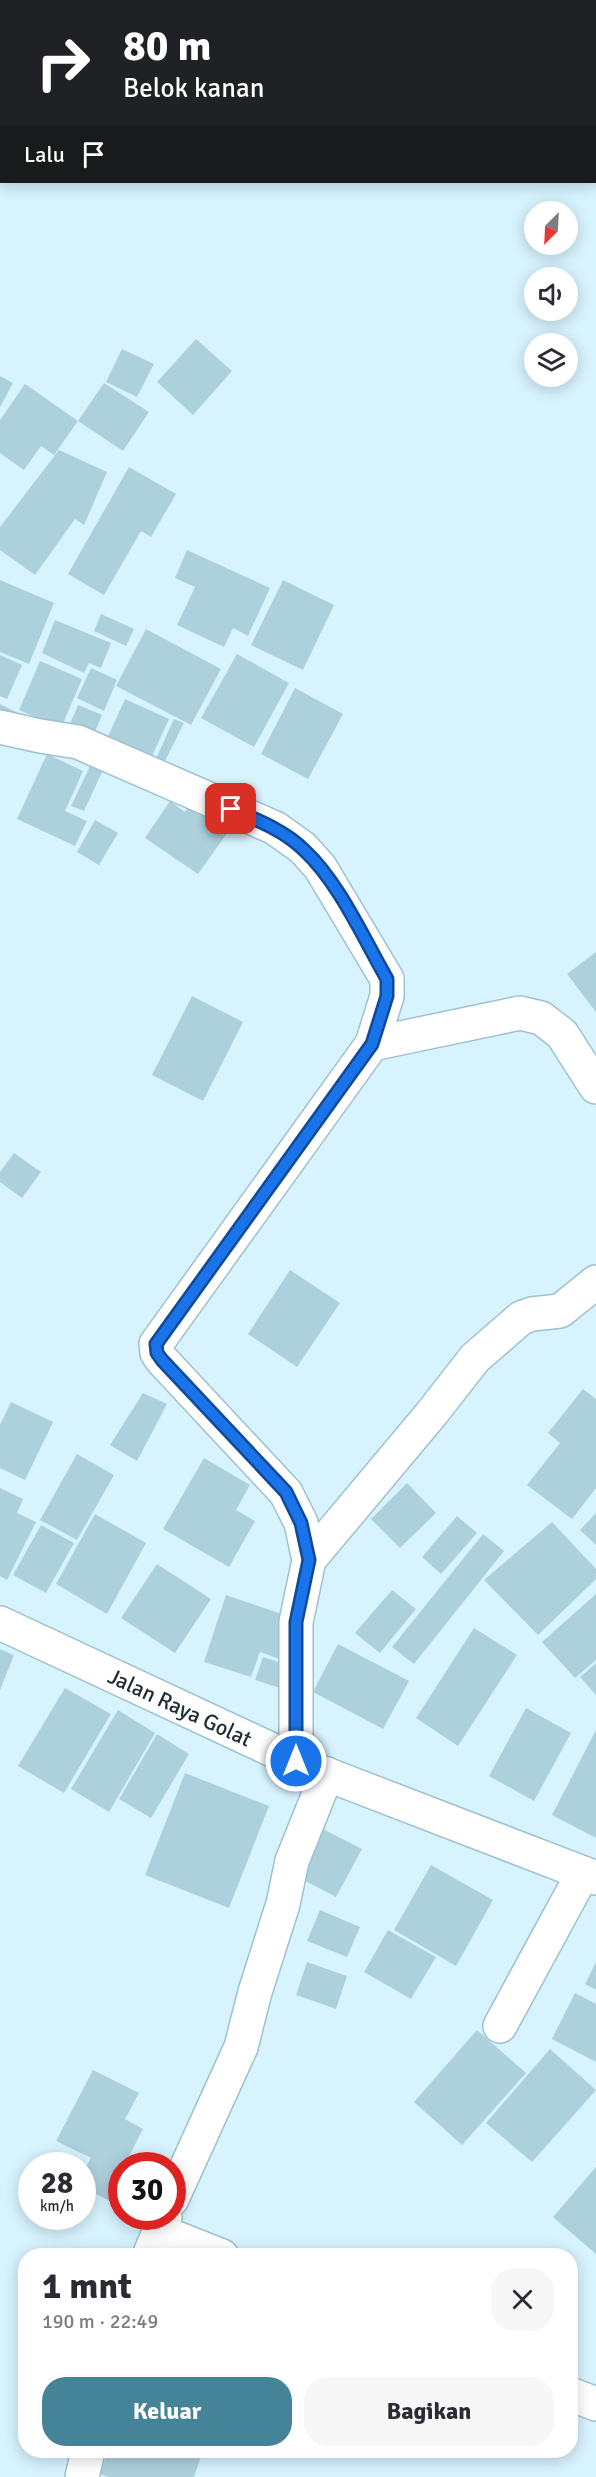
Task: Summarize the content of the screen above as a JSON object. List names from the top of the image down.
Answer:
{
  "streets": {
    "street": ["Jalan Raya Golat"]
  },
  "north": "bottom left",
  "page": {
    "turn": ["80 m", "Belok kanan"],
    "then": "Lalu",
    "speed": "28 km/h",
    "limit": "30",
    "heading": ["1 mnt", "190 m · 22:49"],
    "buttons": ["Keluar", "Bagikan"]
  }
}
